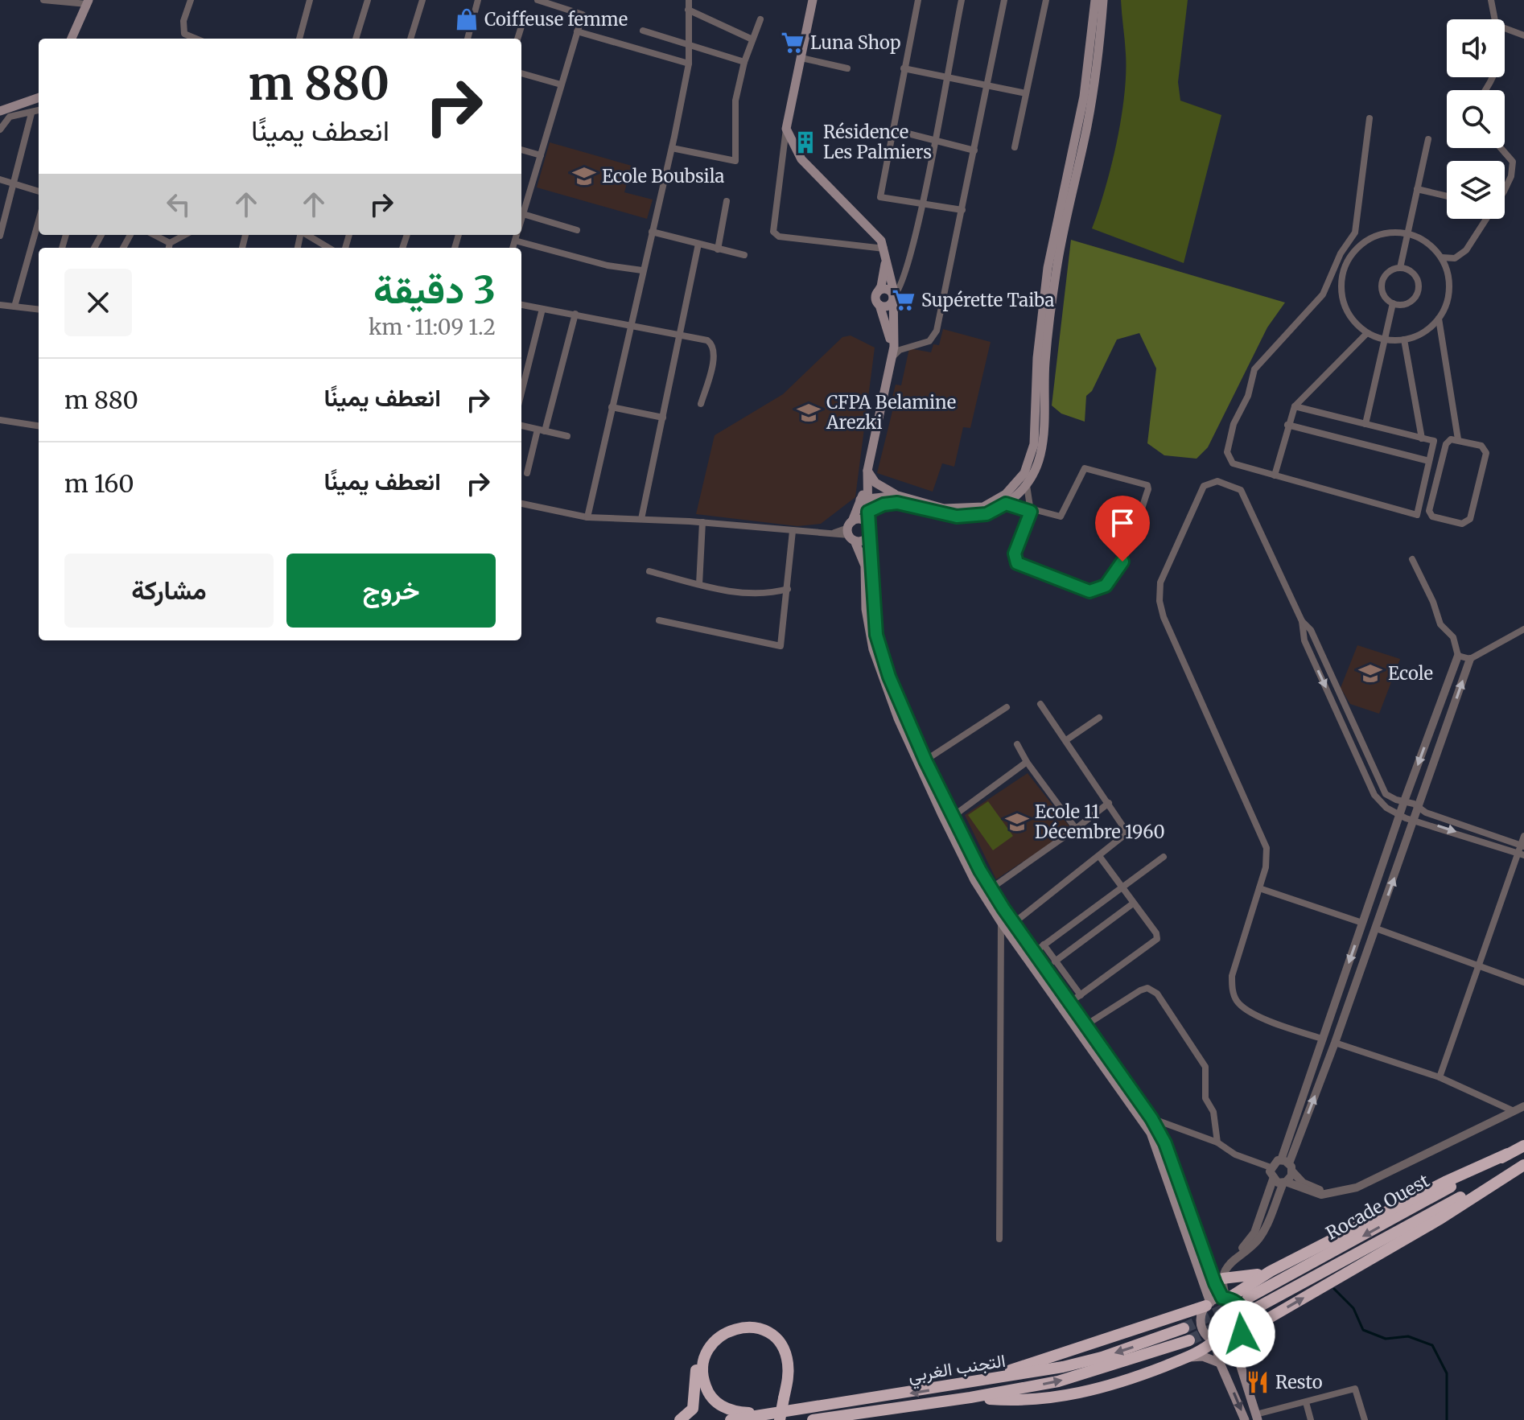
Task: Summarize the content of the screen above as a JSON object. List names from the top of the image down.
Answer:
{
  "streets": {
    "highway": ["Rocade Ouest", "التجنب الغربي"]
  },
  "places": {
    "shop": ["Coiffeuse femme"],
    "supermarket": ["Luna Shop", "Supérette Taiba"],
    "building": ["Résidence Les Palmiers"],
    "school or university": [
      "Ecole Boubsila",
      "CFPA Belamine Arezki",
      "Ecole",
      "Ecole 11 Décembre 1960"
    ],
    "restaurant": ["Resto"]
  },
  "page": {
    "turn": ["880 m", "انعطف يمينًا"],
    "heading": ["3 دقيقة", "1.2 km · 11:09"],
    "list": [
      {
        "name": "انعطف يمينًا",
        "value": "880 m"
      },
      {
        "name": "انعطف يمينًا",
        "value": "160 m"
      }
    ],
    "buttons": ["خروج", "مشاركة"]
  }
}
